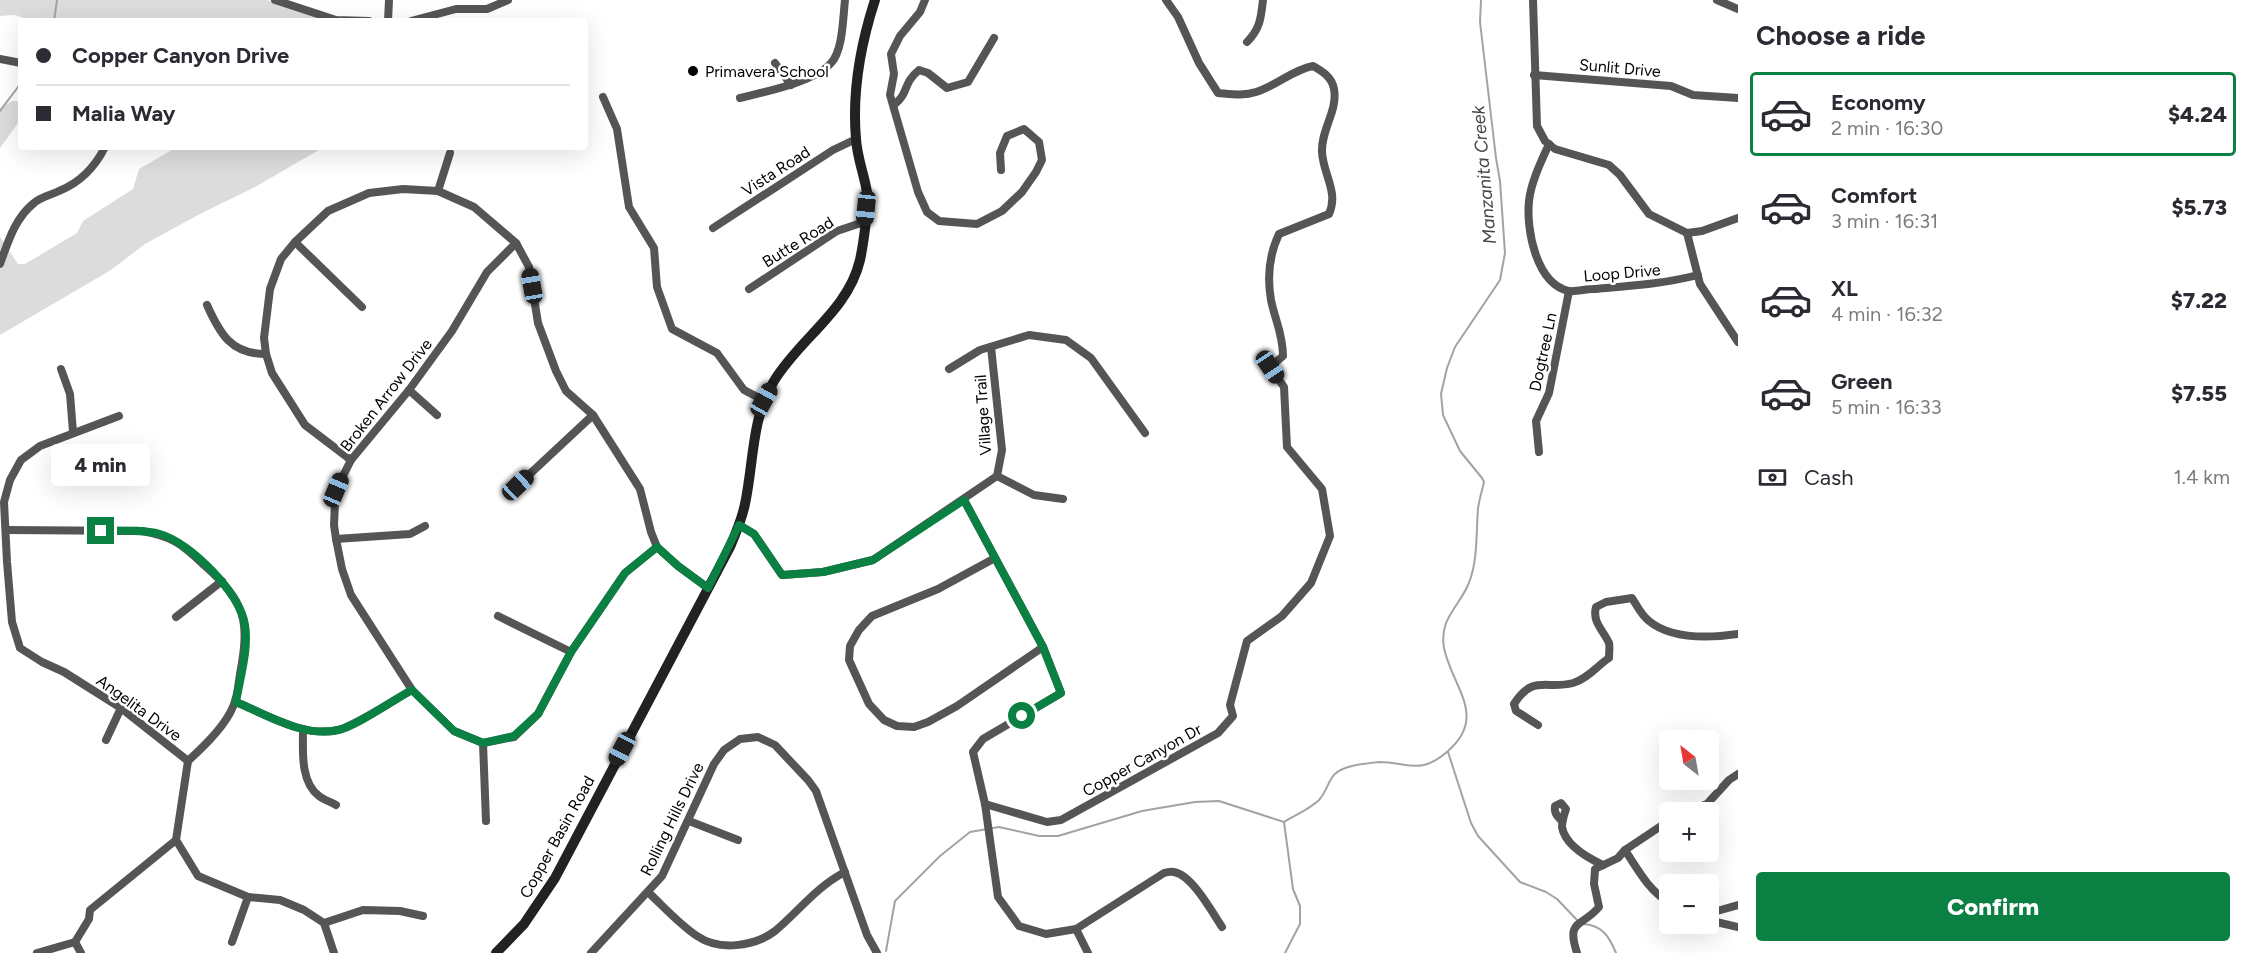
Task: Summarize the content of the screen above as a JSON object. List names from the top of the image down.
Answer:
{
  "streets": {
    "street": [
      "Sunlit Drive",
      "Vista Road",
      "Butte Road",
      "Loop Drive",
      "Dogtree Ln",
      "Broken Arrow Drive",
      "Village Trail",
      "Angelita Drive",
      "Copper Canyon Dr",
      "Rolling Hills Drive",
      "Copper Basin Road"
    ]
  },
  "crossings": [
    ["Vista Road", "Copper Basin Road"],
    ["Butte Road", "Copper Basin Road"],
    ["Loop Drive", "Dogtree Ln"],
    ["Village Trail", "Copper Basin Road"]
  ],
  "water": ["Manzanita Creek"],
  "places": ["Primavera School"],
  "north": "top left",
  "page": {
    "heading": "Choose a ride",
    "banner": ["Copper Canyon Drive", "Malia Way"],
    "list": [
      {
        "name": "Economy",
        "note": "2 min · 16:30",
        "value": "$4.24"
      },
      {
        "name": "Comfort",
        "note": "3 min · 16:31",
        "value": "$5.73"
      },
      {
        "name": "XL",
        "note": "4 min · 16:32",
        "value": "$7.22"
      },
      {
        "name": "Green",
        "note": "5 min · 16:33",
        "value": "$7.55"
      }
    ],
    "bubble": "4 min",
    "pay": ["Cash", "1.4 km"],
    "map_buttons": ["+", "−"],
    "buttons": "Confirm"
  }
}
